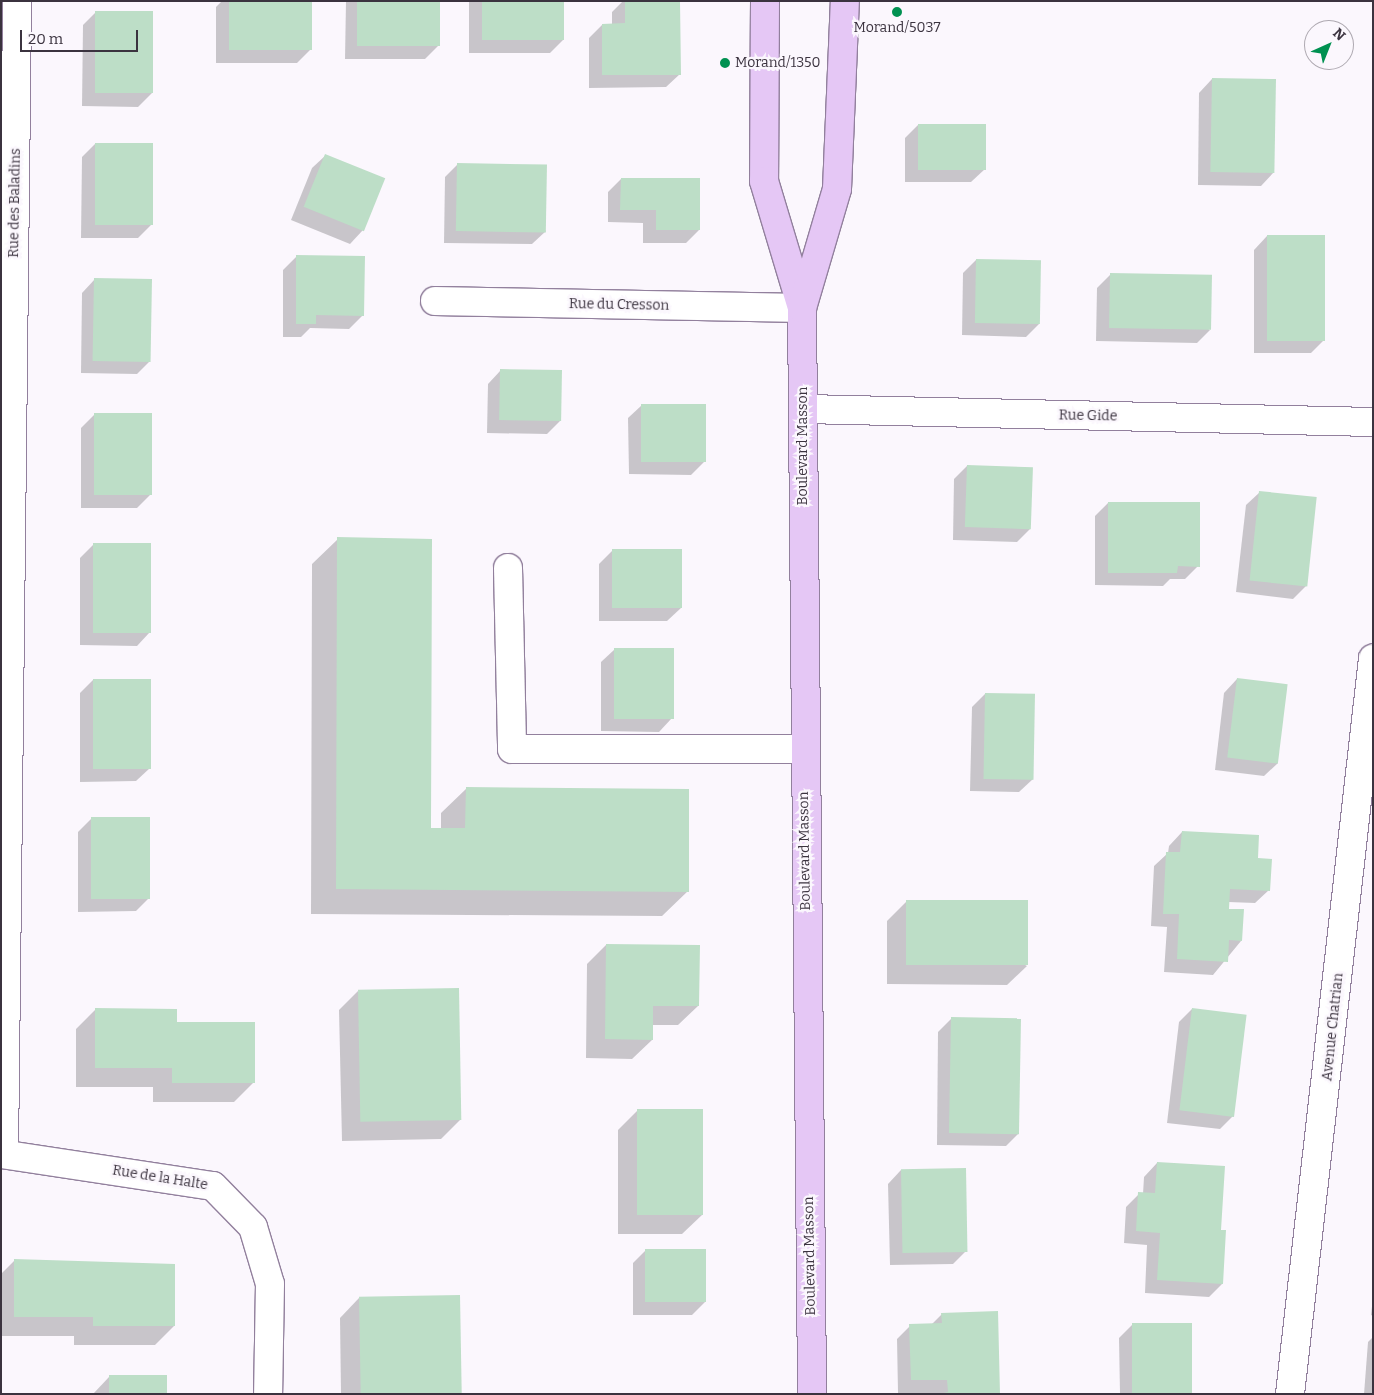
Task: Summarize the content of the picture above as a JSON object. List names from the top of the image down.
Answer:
{
  "streets": {
    "main road": ["Boulevard Masson"],
    "street": [
      "Rue des Baladins",
      "Rue du Cresson",
      "Rue Gide",
      "Avenue Chatrian",
      "Rue de la Halte"
    ]
  },
  "crossings": [
    ["Rue des Baladins", "Rue de la Halte"],
    ["Rue du Cresson", "Boulevard Masson"],
    ["Rue Gide", "Boulevard Masson"]
  ],
  "places": ["Morand/5037", "Morand/1350"],
  "scale_bar": "20 m",
  "north": "top right"
}
